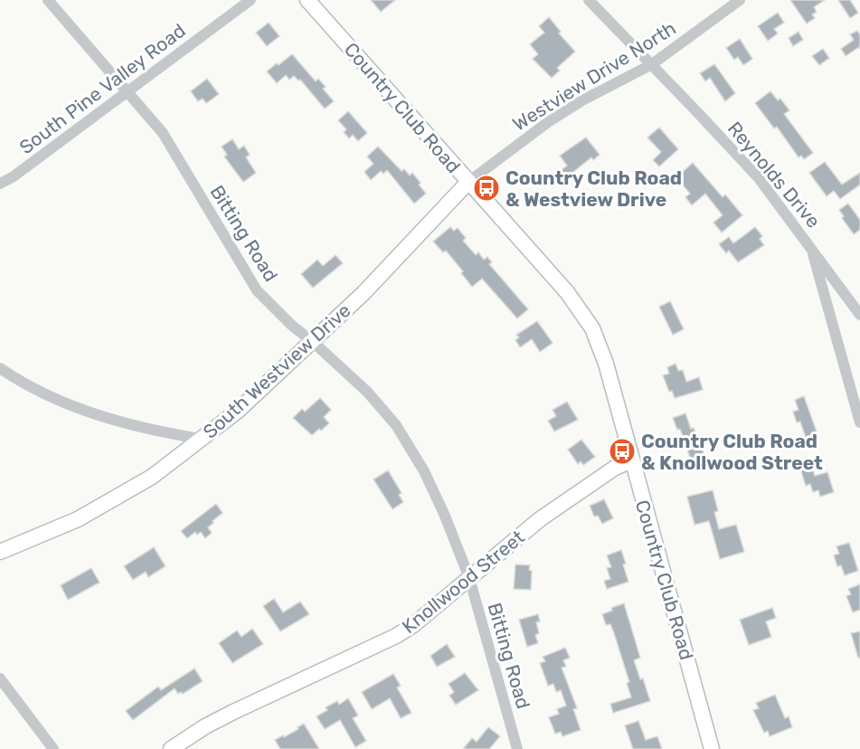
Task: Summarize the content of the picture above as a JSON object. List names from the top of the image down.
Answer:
{
  "streets": {
    "main road": ["Country Club Road", "South Westview Drive", "Knollwood Street"],
    "street": [
      "Westview Drive North",
      "South Pine Valley Road",
      "Reynolds Drive",
      "Bitting Road"
    ]
  },
  "crossings": [
    ["Westview Drive North", "Country Club Road"],
    ["Westview Drive North", "Reynolds Drive"],
    ["Westview Drive North", "South Westview Drive"],
    ["South Pine Valley Road", "Bitting Road"],
    ["Country Club Road", "South Westview Drive"],
    ["Country Club Road", "Knollwood Street"],
    ["Bitting Road", "South Westview Drive"],
    ["Bitting Road", "Knollwood Street"]
  ],
  "places": {
    "bus stop": ["Country Club Road & Westview Drive", "Country Club Road & Knollwood Street"]
  }
}
